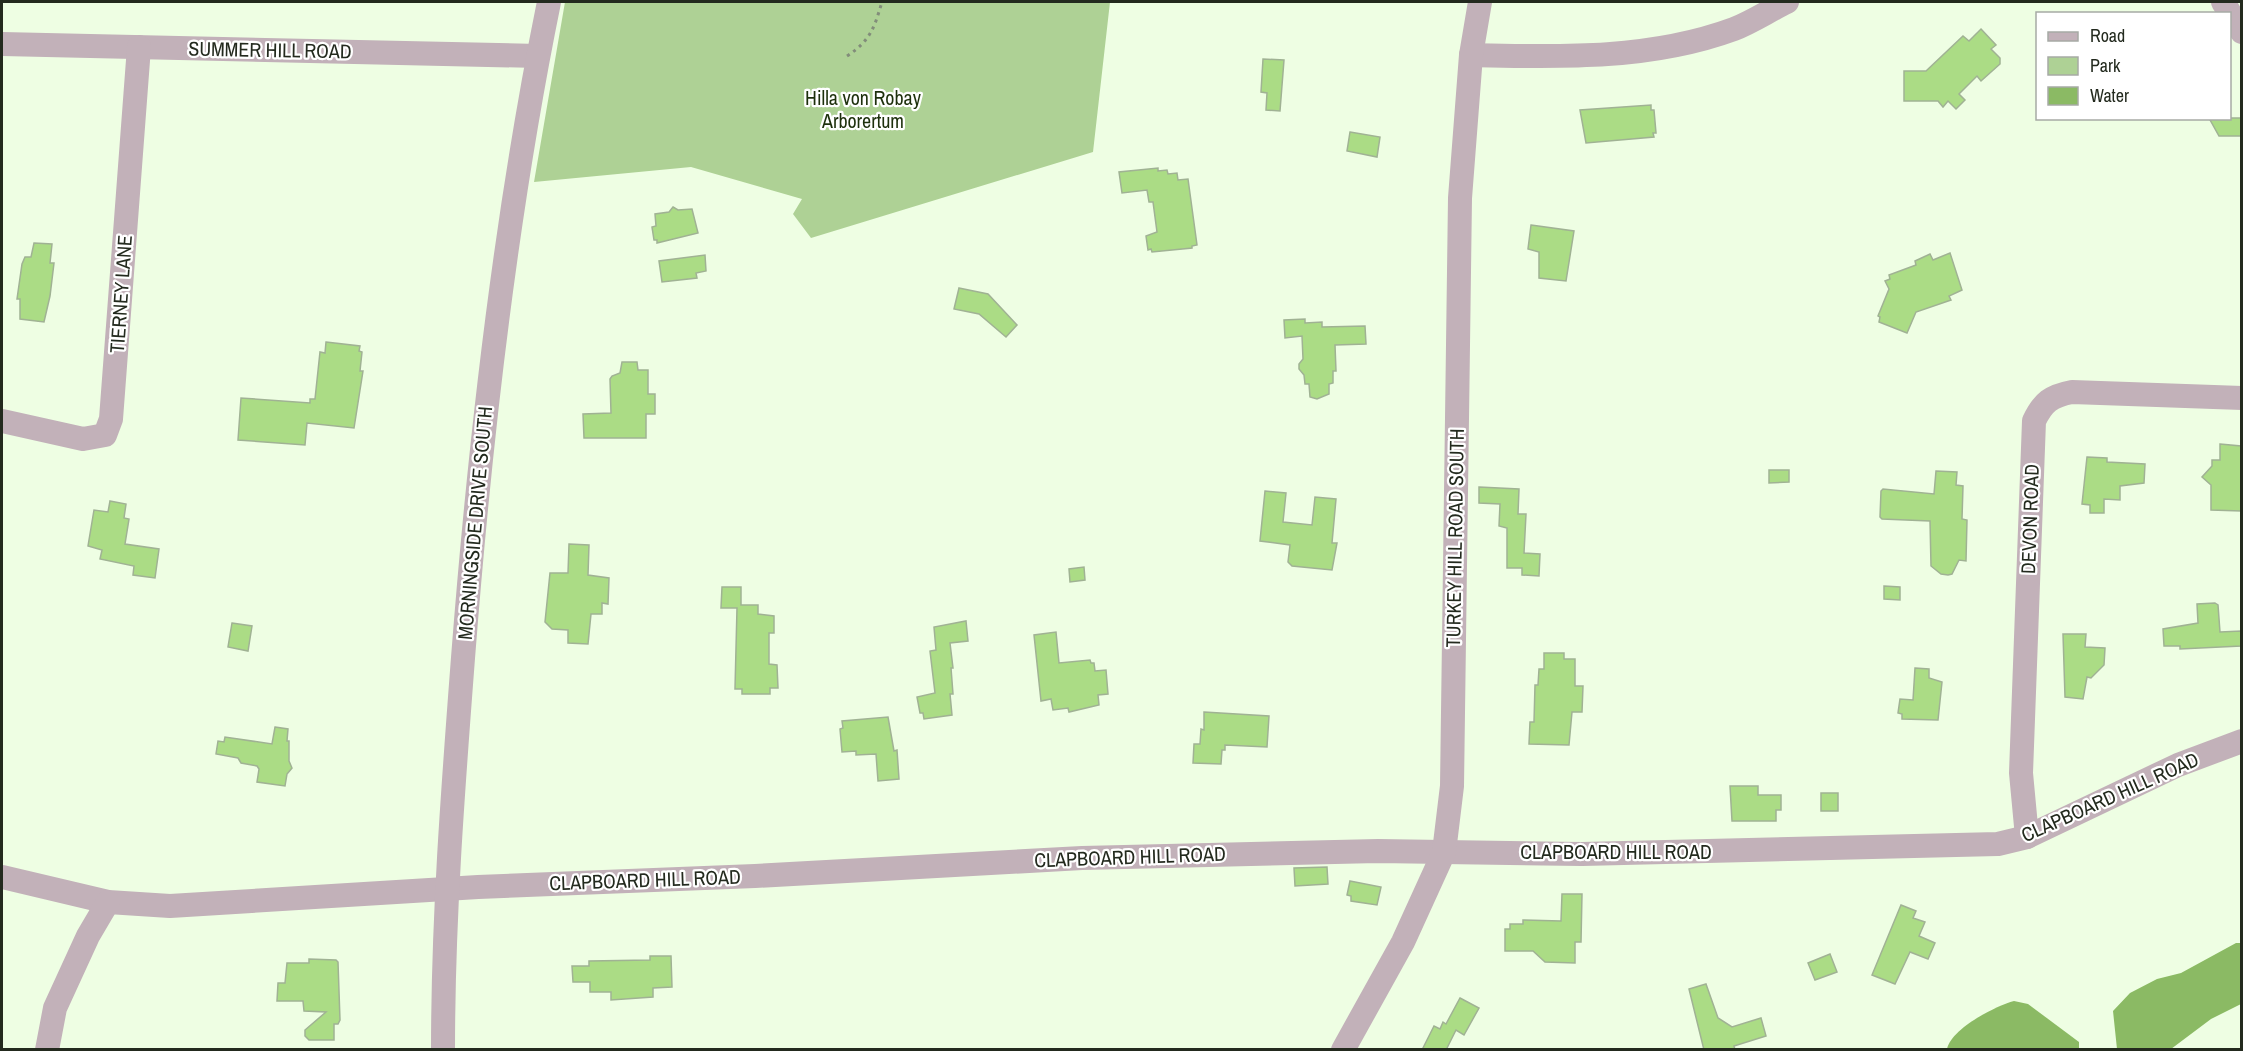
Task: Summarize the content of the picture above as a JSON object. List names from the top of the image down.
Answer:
{
  "streets": {
    "street": [
      "SUMMER HILL ROAD",
      "TIERNEY LANE",
      "DEVON ROAD",
      "MORNINGSIDE DRIVE SOUTH",
      "TURKEY HILL ROAD SOUTH",
      "CLAPBOARD HILL ROAD"
    ]
  },
  "crossings": [
    ["SUMMER HILL ROAD", "TIERNEY LANE"],
    ["SUMMER HILL ROAD", "MORNINGSIDE DRIVE SOUTH"],
    ["DEVON ROAD", "CLAPBOARD HILL ROAD"],
    ["MORNINGSIDE DRIVE SOUTH", "CLAPBOARD HILL ROAD"],
    ["TURKEY HILL ROAD SOUTH", "CLAPBOARD HILL ROAD"]
  ],
  "parks": ["Hilla von Robay Arborertum"],
  "legend": ["Road", "Park", "Water"]
}
